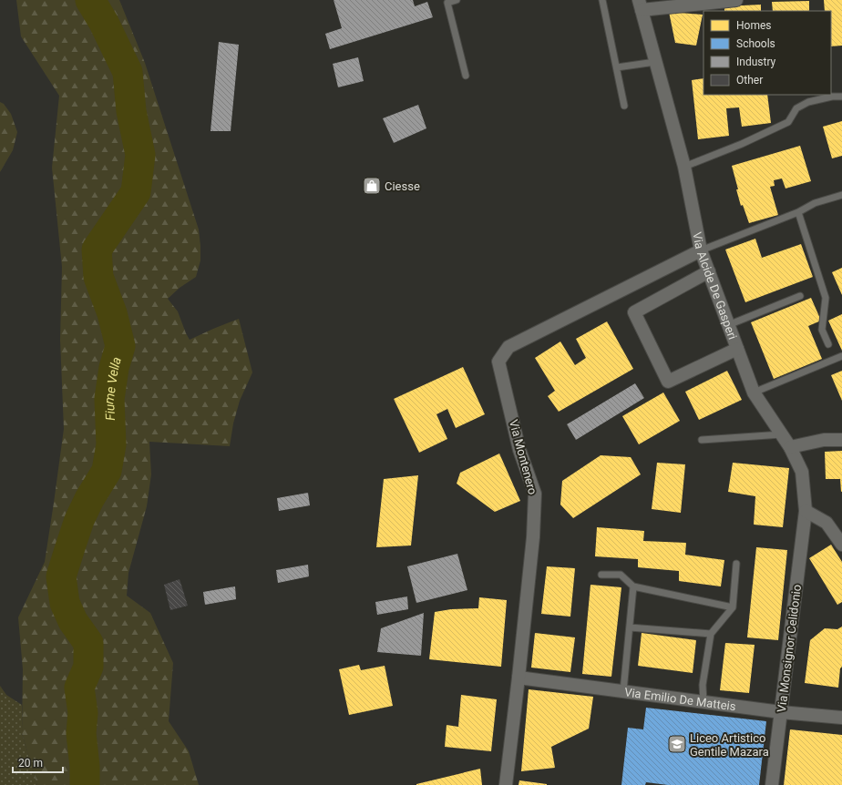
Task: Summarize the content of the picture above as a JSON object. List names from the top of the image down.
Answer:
{
  "streets": {
    "street": [
      "Via Alcide De Gasperi",
      "Via Montenero",
      "Via Monsignor Celidonio",
      "Via Emilio De Matteis"
    ]
  },
  "crossings": [
    ["Via Alcide De Gasperi", "Via Montenero"],
    ["Via Alcide De Gasperi", "Via Monsignor Celidonio"],
    ["Via Montenero", "Via Emilio De Matteis"],
    ["Via Monsignor Celidonio", "Via Emilio De Matteis"]
  ],
  "water": ["Fiume Vella"],
  "places": {
    "shop": ["Ciesse"],
    "school or university": ["Liceo Artistico Gentile Mazara"]
  },
  "legend": [
    "Homes",
    "Schools",
    "Industry",
    "Other"
  ],
  "scale_bar": "20 m"
}
